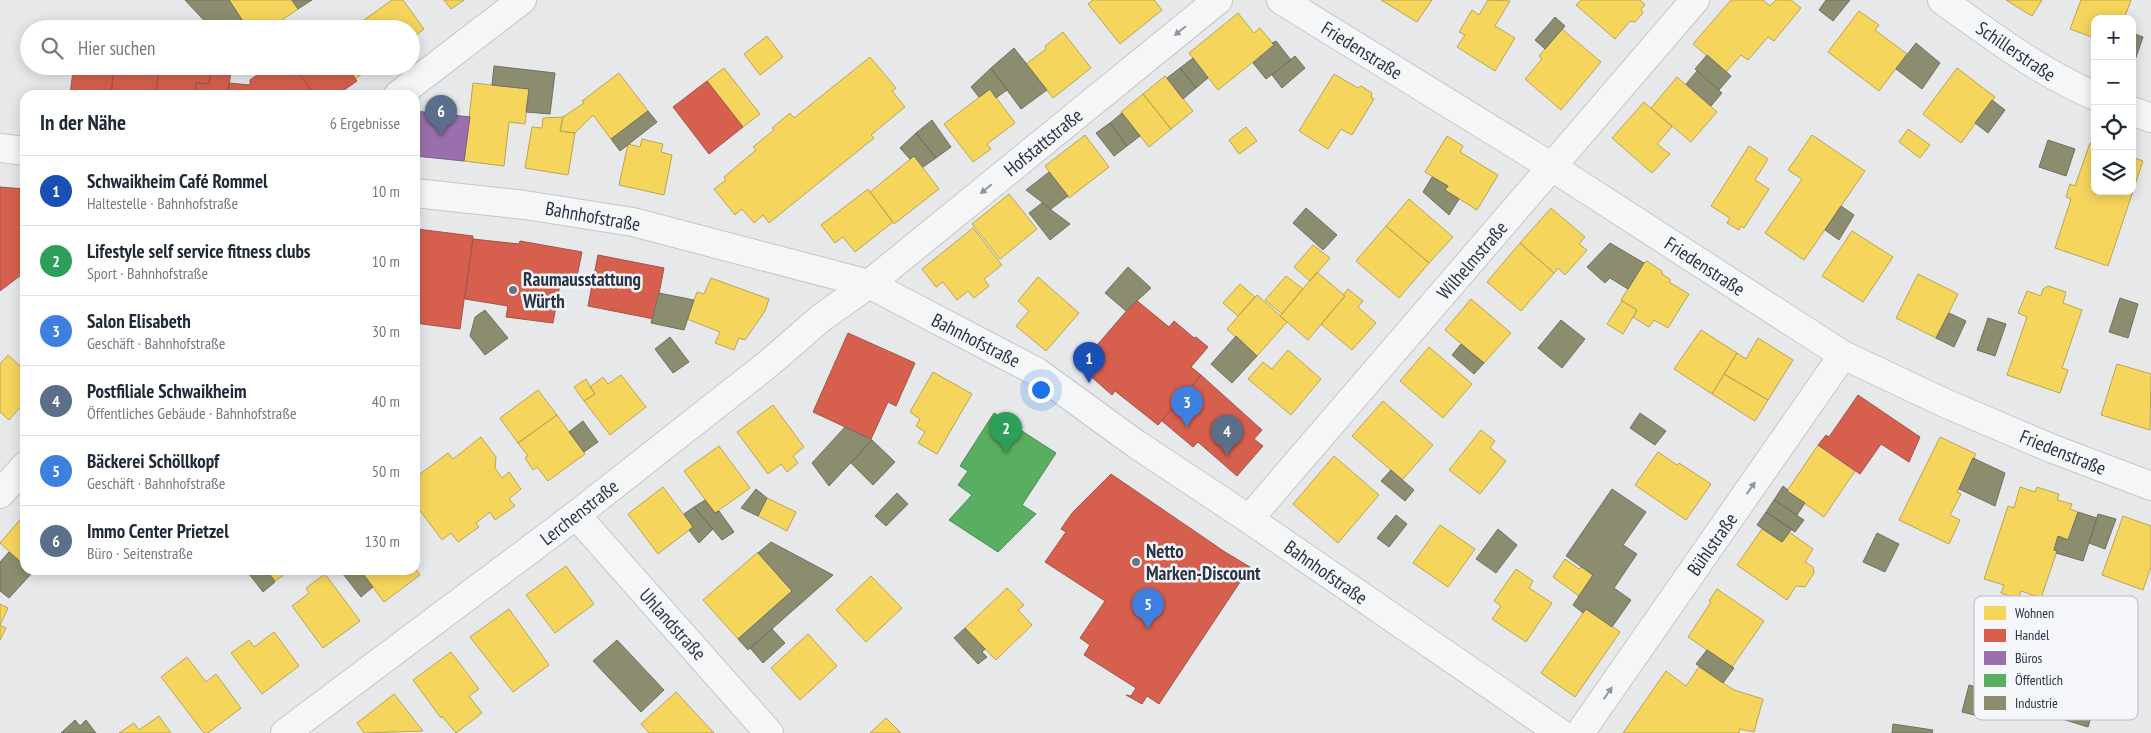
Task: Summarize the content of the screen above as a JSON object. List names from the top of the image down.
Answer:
{
  "streets": {
    "street": [
      "Friedenstraße",
      "Schillerstraße",
      "Hofstattstraße",
      "Bahnhofstraße",
      "Wilhelmstraße",
      "Lerchenstraße",
      "Bühlstraße",
      "Uhlandstraße"
    ]
  },
  "crossings": [
    ["Friedenstraße", "Wilhelmstraße"],
    ["Friedenstraße", "Bühlstraße"],
    ["Hofstattstraße", "Bahnhofstraße"],
    ["Hofstattstraße", "Lerchenstraße"],
    ["Bahnhofstraße", "Wilhelmstraße"],
    ["Bahnhofstraße", "Lerchenstraße"],
    ["Lerchenstraße", "Uhlandstraße"]
  ],
  "one_way": ["Hofstattstraße", "Bühlstraße"],
  "places": ["Raumausstattung Würth", "Netto Marken-Discount"],
  "legend": [
    "Wohnen",
    "Handel",
    "Büros",
    "Öffentlich",
    "Industrie"
  ],
  "page": {
    "map_buttons": ["+", "−"],
    "search": "Hier suchen",
    "heading": ["In der Nähe", "6 Ergebnisse"],
    "pins": [
      "6",
      "1",
      "3",
      "2",
      "4",
      "5"
    ],
    "list": [
      {
        "mark": "1",
        "name": "Schwaikheim Café Rommel",
        "note": "Haltestelle · Bahnhofstraße",
        "value": "10 m"
      },
      {
        "mark": "2",
        "name": "Lifestyle self service fitness clubs",
        "note": "Sport · Bahnhofstraße",
        "value": "10 m"
      },
      {
        "mark": "3",
        "name": "Salon Elisabeth",
        "note": "Geschäft · Bahnhofstraße",
        "value": "30 m"
      },
      {
        "mark": "4",
        "name": "Postfiliale Schwaikheim",
        "note": "Öffentliches Gebäude · Bahnhofstraße",
        "value": "40 m"
      },
      {
        "mark": "5",
        "name": "Bäckerei Schöllkopf",
        "note": "Geschäft · Bahnhofstraße",
        "value": "50 m"
      },
      {
        "mark": "6",
        "name": "Immo Center Prietzel",
        "note": "Büro · Seitenstraße",
        "value": "130 m"
      }
    ]
  }
}
